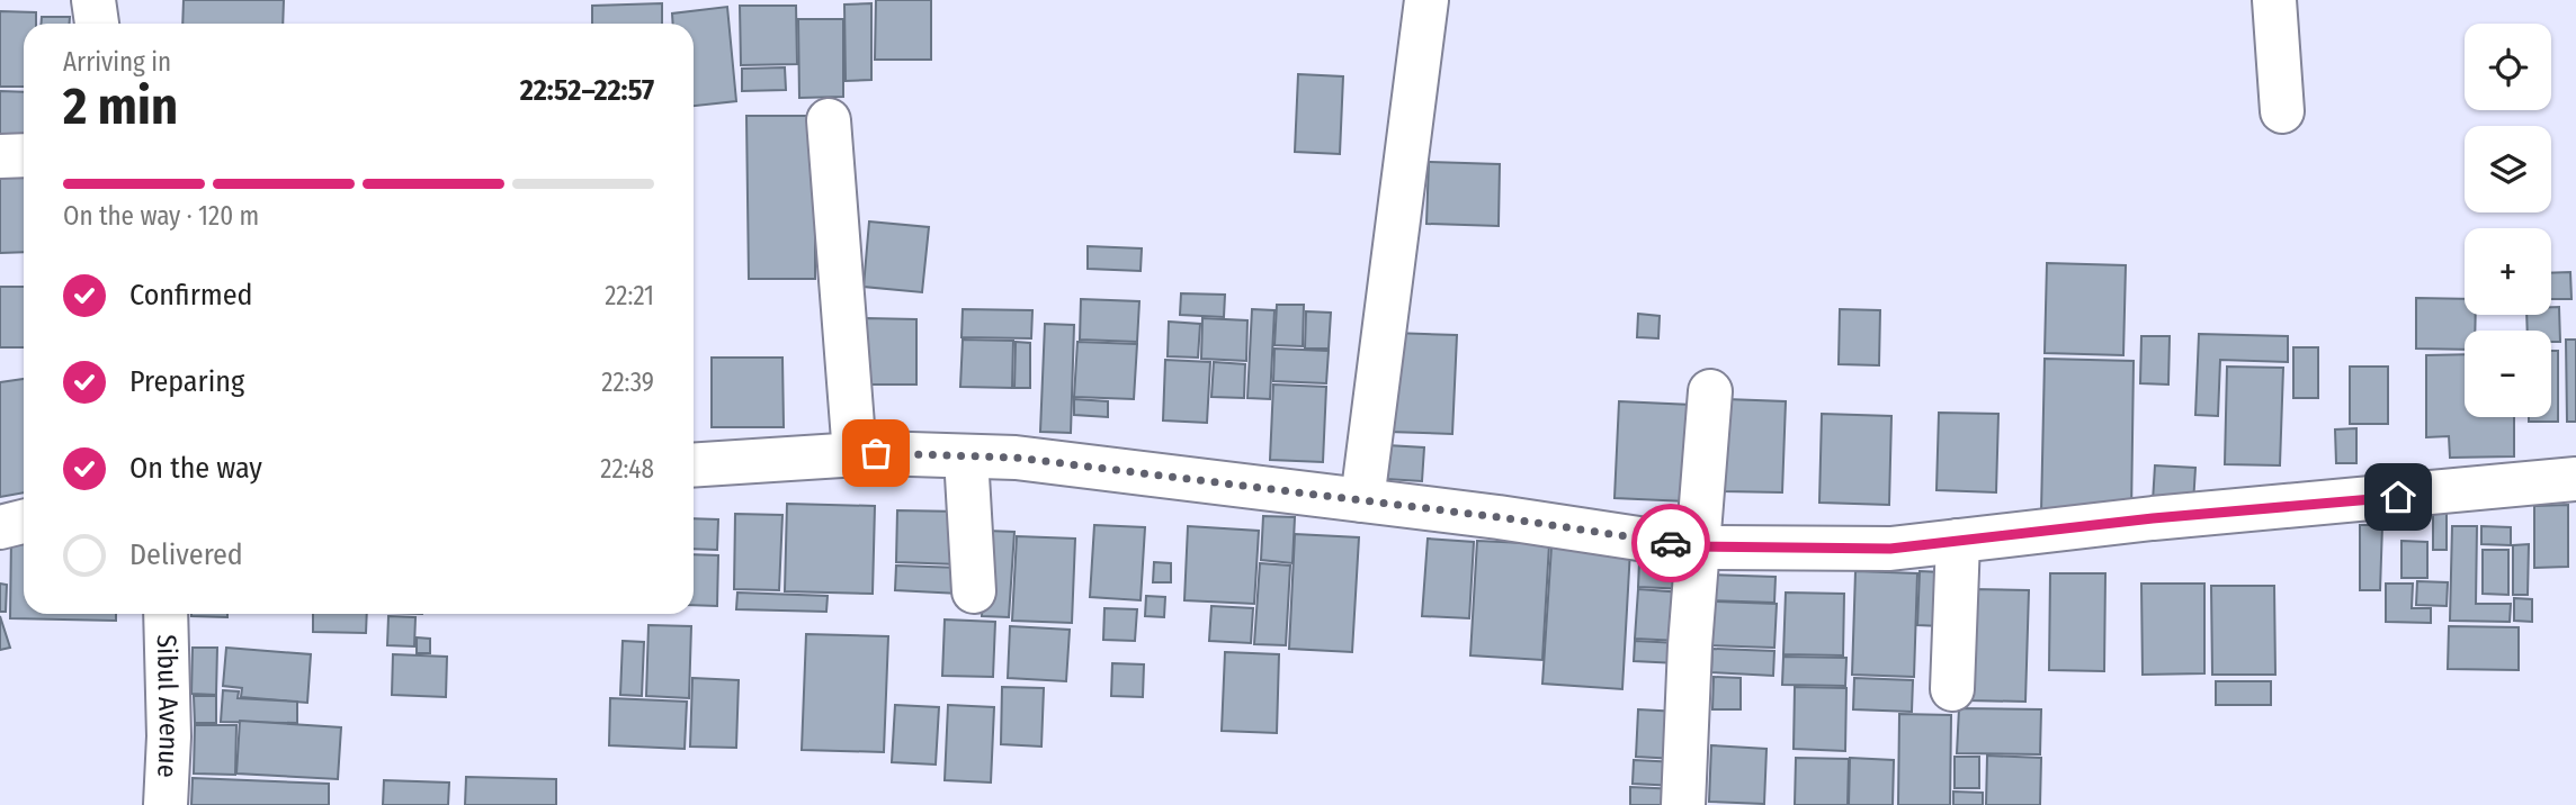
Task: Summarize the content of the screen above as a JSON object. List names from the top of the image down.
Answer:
{
  "streets": {
    "street": ["Sibul Avenue"]
  },
  "page": {
    "map_buttons": ["+", "−"],
    "heading": ["2 min", "Arriving in", "22:52–22:57"],
    "bar": "On the way · 120 m",
    "list": [
      ["Confirmed", "22:21"],
      ["Preparing", "22:39"],
      ["On the way", "22:48"],
      "Delivered"
    ]
  }
}
